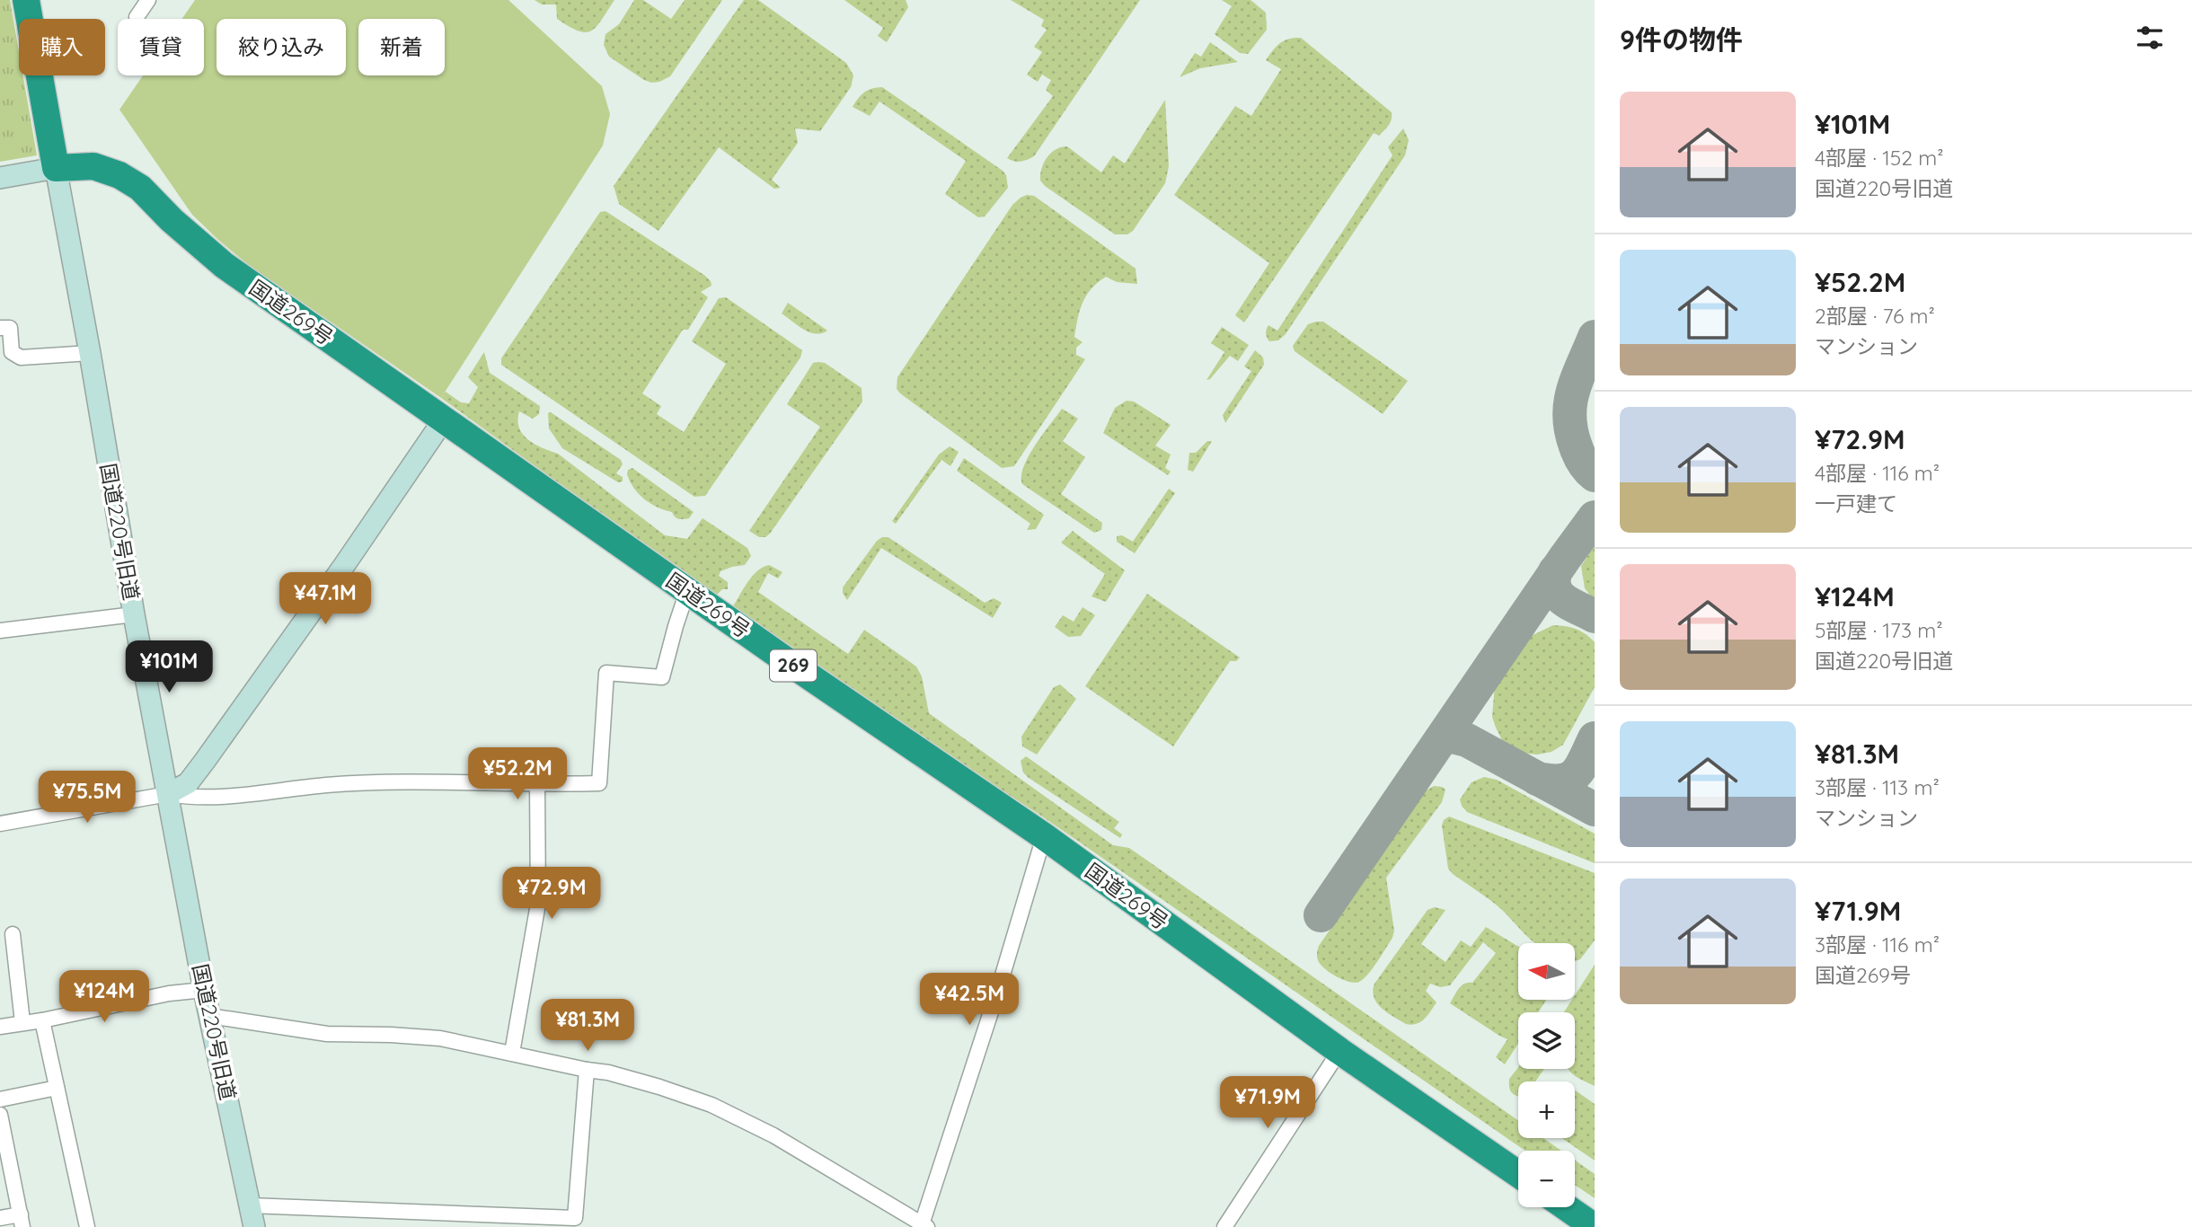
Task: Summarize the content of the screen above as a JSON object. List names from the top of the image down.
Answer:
{
  "streets": {
    "highway": ["国道269号", "269"],
    "street": ["国道220号旧道"]
  },
  "crossings": [
    ["国道269号", "国道220号旧道"]
  ],
  "north": "left",
  "page": {
    "heading": "9件の物件",
    "chip": [
      "購入",
      "賃貸",
      "絞り込み",
      "新着"
    ],
    "list": [
      {
        "name": "¥101M",
        "note": "4部屋 · 152 m² · 国道220号旧道"
      },
      {
        "name": "¥52.2M",
        "note": "2部屋 · 76 m² · マンション"
      },
      {
        "name": "¥72.9M",
        "note": "4部屋 · 116 m² · 一戸建て"
      },
      {
        "name": "¥124M",
        "note": "5部屋 · 173 m² · 国道220号旧道"
      },
      {
        "name": "¥81.3M",
        "note": "3部屋 · 113 m² · マンション"
      },
      {
        "name": "¥71.9M",
        "note": "3部屋 · 116 m² · 国道269号"
      }
    ],
    "price": [
      "¥47.1M",
      "¥101M",
      "¥52.2M",
      "¥75.5M",
      "¥72.9M",
      "¥124M",
      "¥42.5M",
      "¥81.3M",
      "¥71.9M"
    ],
    "map_buttons": ["+", "−"]
  }
}
